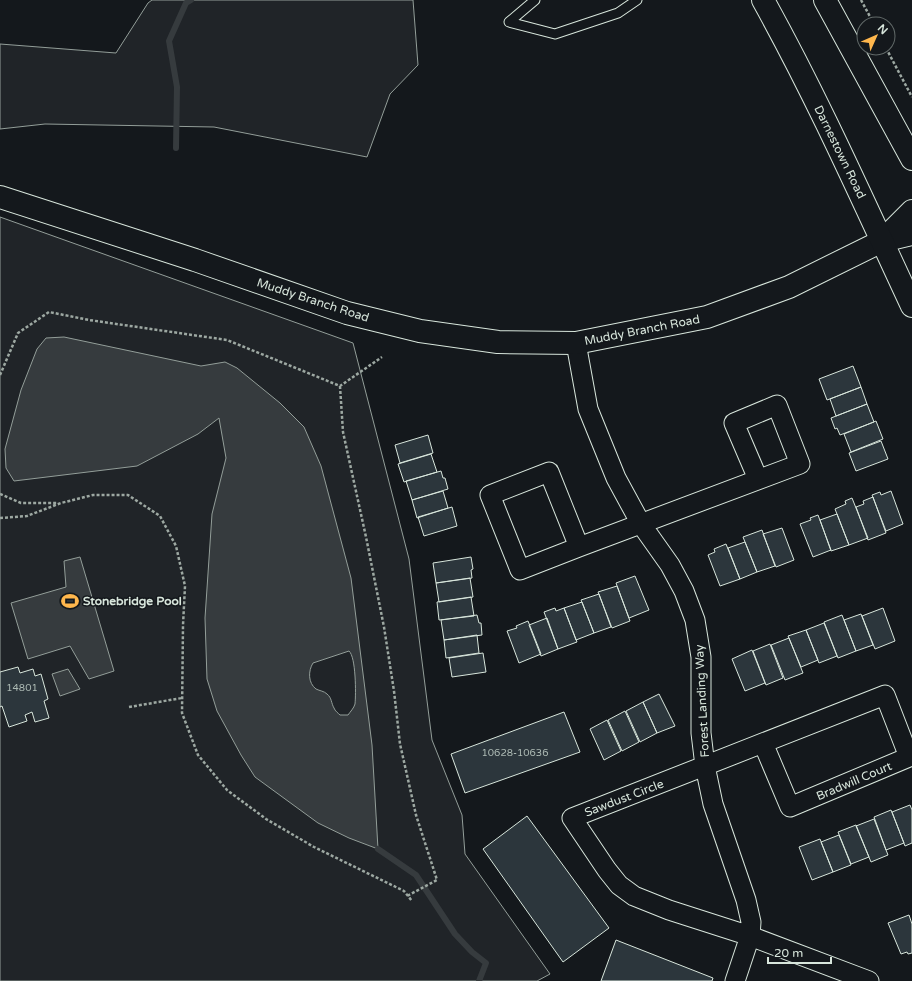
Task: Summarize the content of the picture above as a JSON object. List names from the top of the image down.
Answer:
{
  "streets": {
    "main road": ["Darnestown Road", "Muddy Branch Road"],
    "street": ["Forest Landing Way", "Bradwill Court", "Sawdust Circle"]
  },
  "crossings": [
    ["Darnestown Road", "Muddy Branch Road"],
    ["Muddy Branch Road", "Forest Landing Way"],
    ["Forest Landing Way", "Bradwill Court"],
    ["Forest Landing Way", "Sawdust Circle"],
    ["Bradwill Court", "Sawdust Circle"]
  ],
  "places": {
    "sports": ["Stonebridge Pool"]
  },
  "house_numbers": ["14801", "10628-10636"],
  "scale_bar": "20 m",
  "north": "top right"
}
